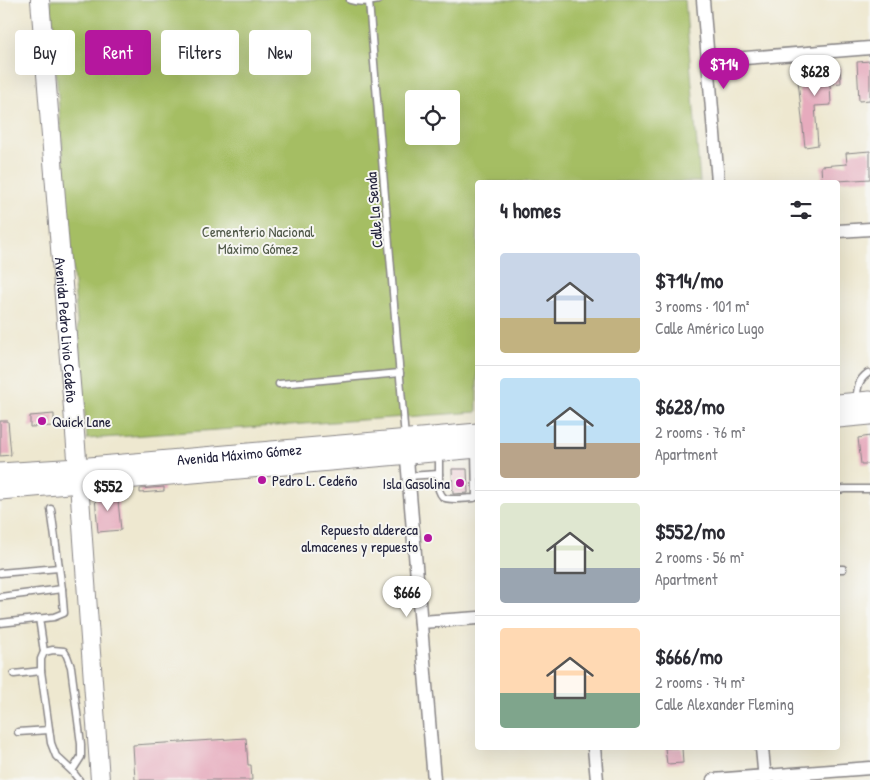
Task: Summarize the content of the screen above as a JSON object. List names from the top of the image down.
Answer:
{
  "streets": {
    "main road": ["Avenida Pedro Livio Cedeño", "Avenida Máximo Gómez"],
    "lane": ["Calle La Senda"]
  },
  "crossings": [
    ["Calle La Senda", "Avenida Máximo Gómez"],
    ["Avenida Pedro Livio Cedeño", "Avenida Máximo Gómez"]
  ],
  "parks": ["Cementerio Nacional Máximo Gómez"],
  "places": [
    "Quick Lane",
    "Pedro L. Cedeño",
    "Isla Gasolina",
    "Repuesto aldereca almacenes y repuesto"
  ],
  "page": {
    "chip": [
      "Buy",
      "Rent",
      "Filters",
      "New"
    ],
    "price": [
      "$714",
      "$628",
      "$552",
      "$666"
    ],
    "heading": "4 homes",
    "list": [
      {
        "name": "$714/mo",
        "note": "3 rooms · 101 m² · Calle Américo Lugo"
      },
      {
        "name": "$628/mo",
        "note": "2 rooms · 76 m² · Apartment"
      },
      {
        "name": "$552/mo",
        "note": "2 rooms · 56 m² · Apartment"
      },
      {
        "name": "$666/mo",
        "note": "2 rooms · 74 m² · Calle Alexander Fleming"
      }
    ]
  }
}
